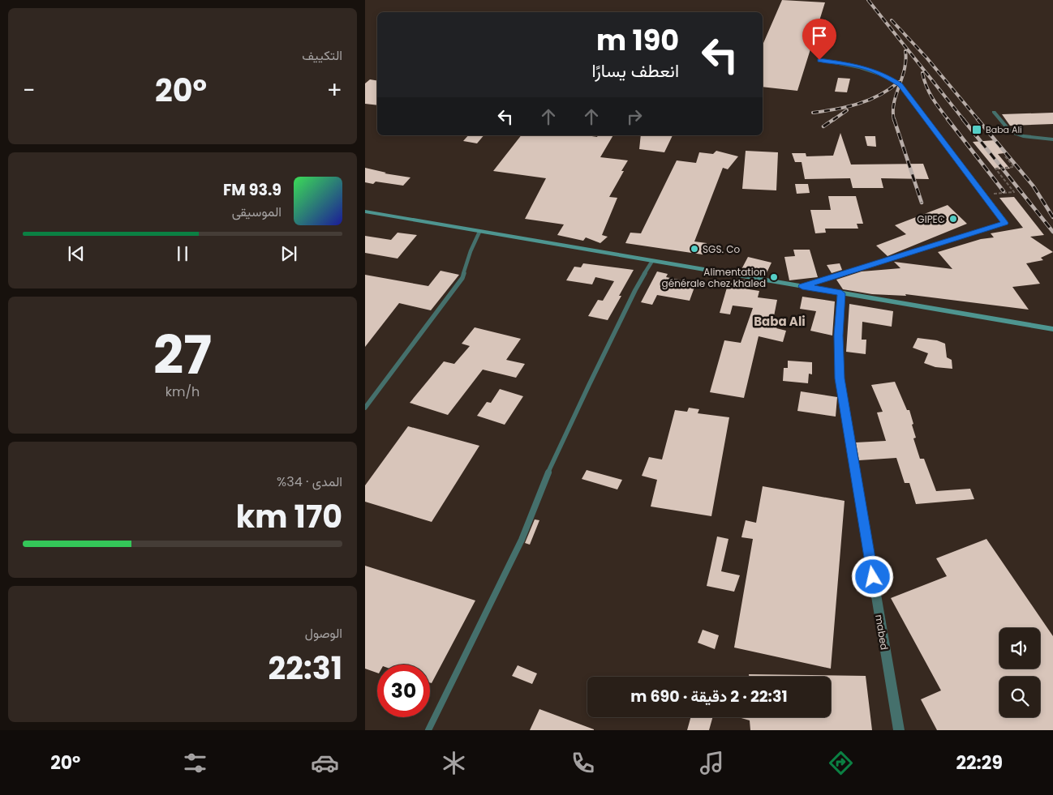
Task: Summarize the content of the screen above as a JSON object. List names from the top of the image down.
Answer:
{
  "streets": {
    "street": ["mabed"]
  },
  "districts": ["Baba Ali"],
  "places": {
    "transit": ["Baba Ali"],
    "other": ["GIPEC", "SGS. Co", "Alimentation générale chez khaled"]
  },
  "page": {
    "tile": [
      "التكييف",
      ["27", "km/h"],
      ["المدى · 34%", "170 km"],
      ["الوصول", "22:31"]
    ],
    "turn": ["190 m", "انعطف يسارًا"],
    "heat": ["−", "20°", "+"],
    "song": ["93.9 FM", "الموسيقى"],
    "limit": "30",
    "trip": "22:31 · 2 دقيقة · 690 m",
    "tabs": ["22:29", "20°"]
  }
}
